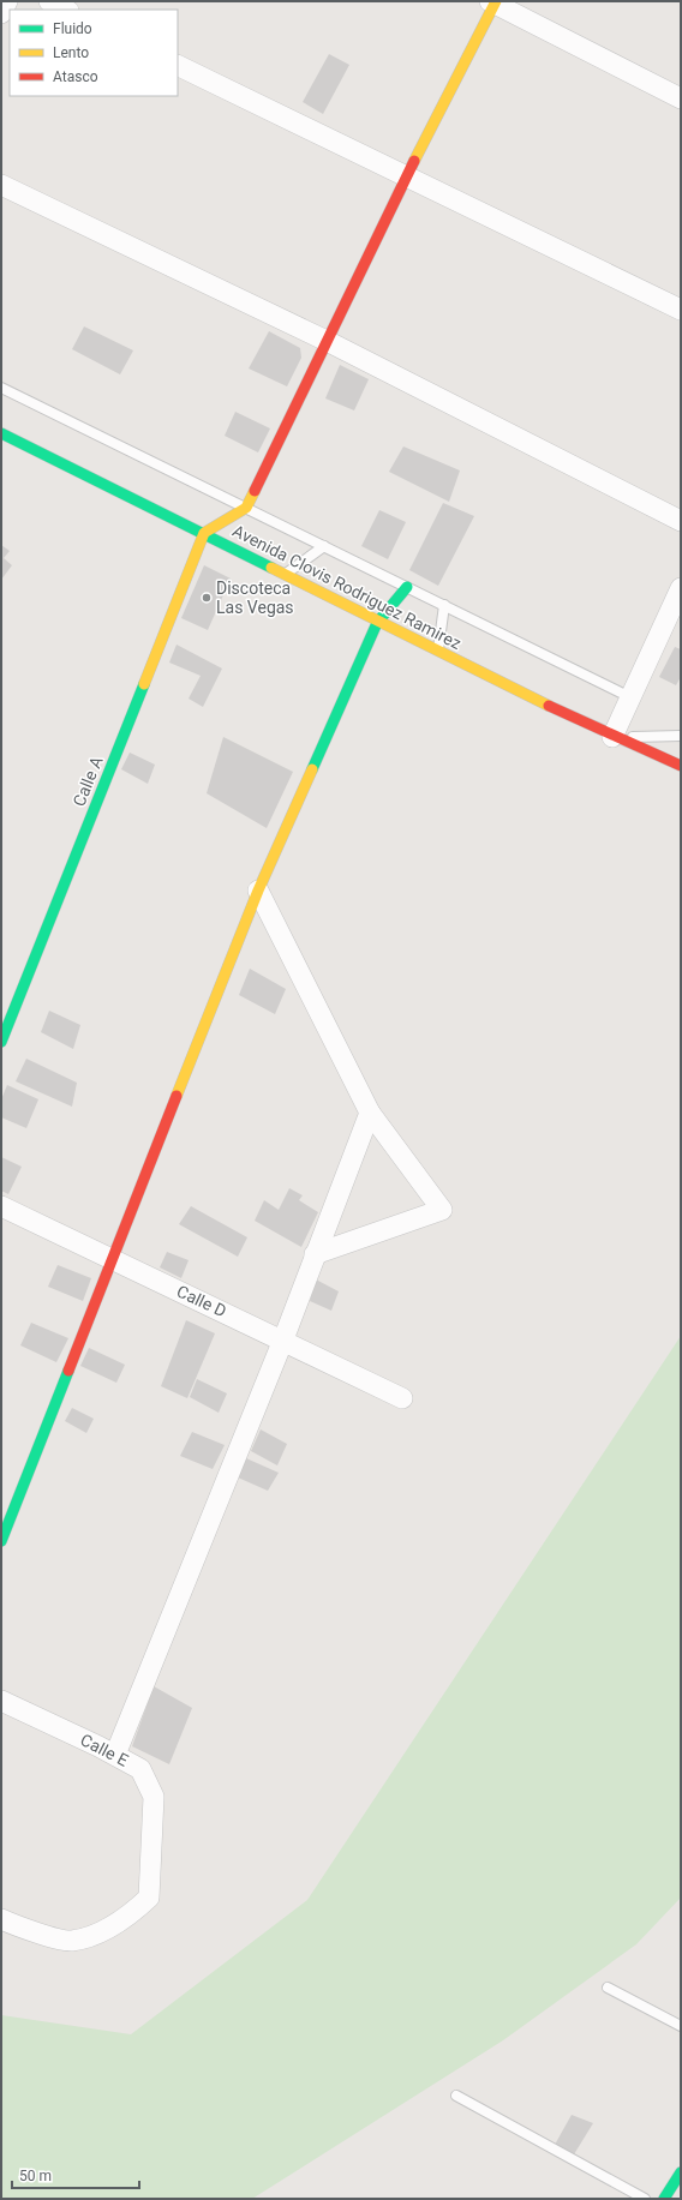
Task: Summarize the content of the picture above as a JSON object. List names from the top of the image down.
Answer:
{
  "streets": {
    "street": [
      "Avenida Clovis Rodriguez Ramirez",
      "Calle A",
      "Calle D",
      "Calle E"
    ]
  },
  "crossings": [
    ["Avenida Clovis Rodriguez Ramirez", "Calle A"]
  ],
  "places": ["Discoteca Las Vegas"],
  "legend": ["Fluido", "Lento", "Atasco"],
  "scale_bar": "50 m"
}
